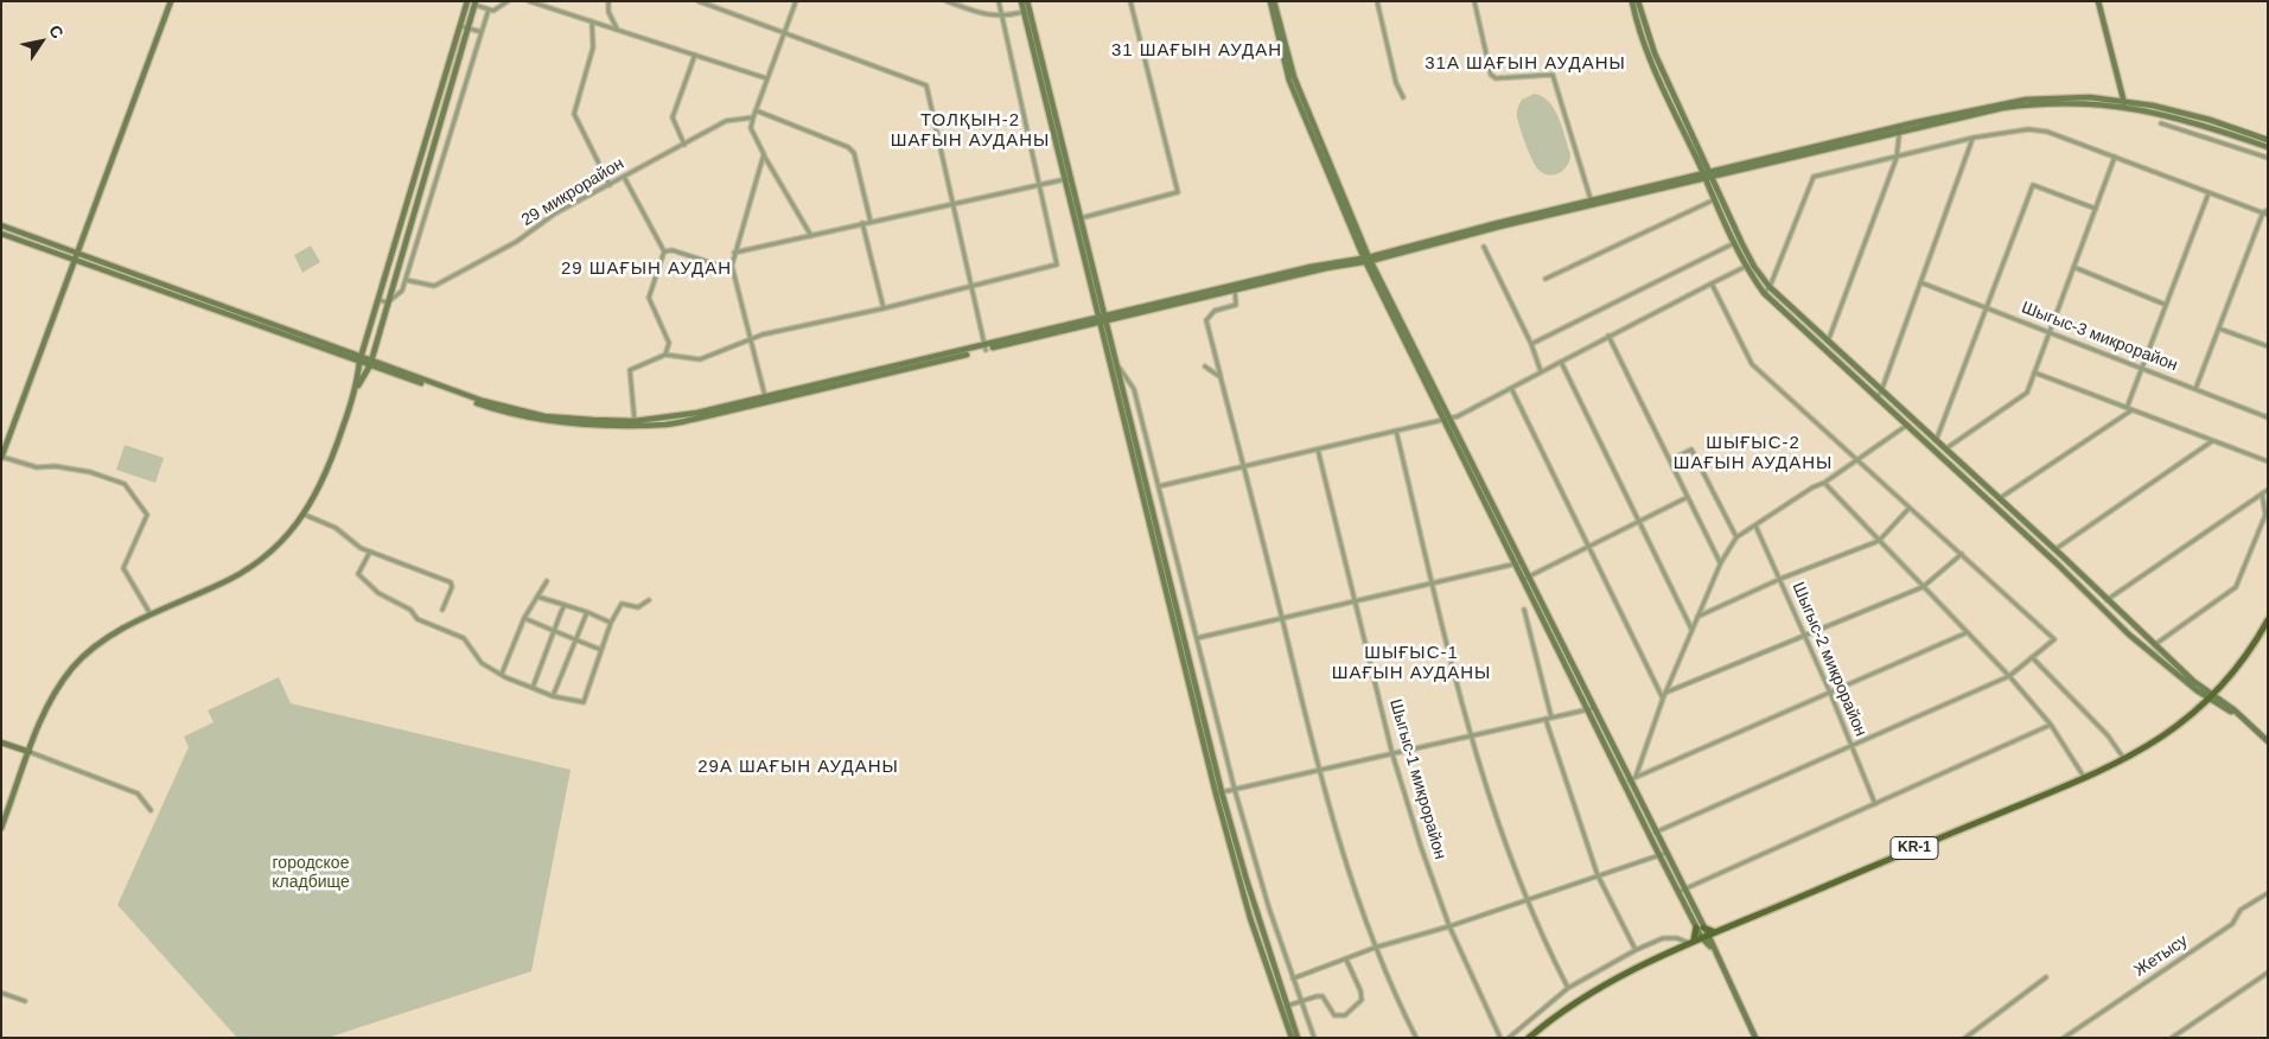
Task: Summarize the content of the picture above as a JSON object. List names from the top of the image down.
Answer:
{
  "streets": {
    "main road": ["KR-1"],
    "street": [
      "29 микрорайон",
      "Шыгыс-3 микрорайон",
      "Шыгыс-2 микрорайон",
      "Шыгыс-1 микрорайон",
      "Жетысу"
    ]
  },
  "districts": [
    "31 ШАҒЫН АУДАН",
    "31А ШАҒЫН АУДАНЫ",
    "ТОЛҚЫН-2 ШАҒЫН АУДАНЫ",
    "29 ШАҒЫН АУДАН",
    "ШЫҒЫС-2 ШАҒЫН АУДАНЫ",
    "ШЫҒЫС-1 ШАҒЫН АУДАНЫ",
    "29А ШАҒЫН АУДАНЫ"
  ],
  "parks": ["городское кладбище"],
  "north": "top right"
}
